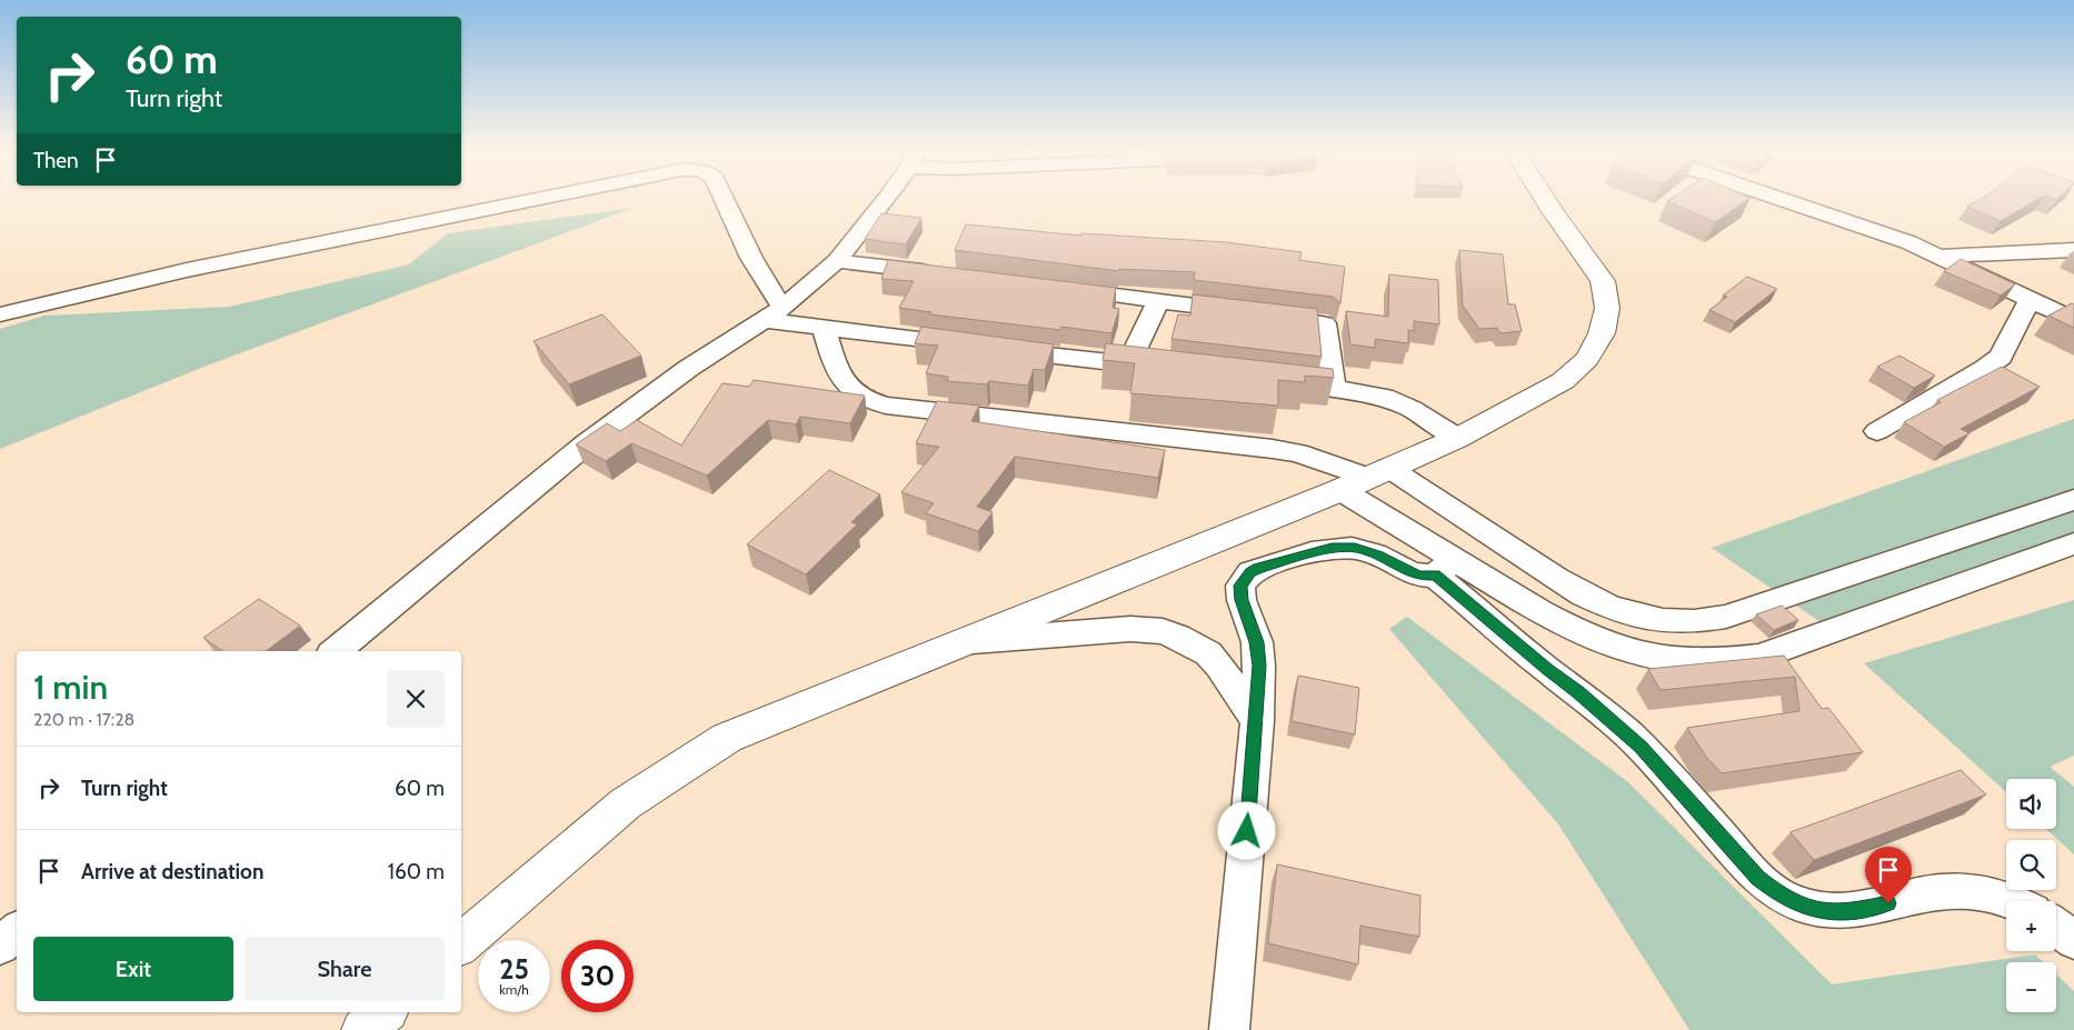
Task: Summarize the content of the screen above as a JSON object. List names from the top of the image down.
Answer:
{
  "page": {
    "turn": ["60 m", "Turn right"],
    "then": "Then",
    "heading": ["1 min", "220 m · 17:28"],
    "list": [
      {
        "name": "Turn right",
        "value": "60 m"
      },
      {
        "name": "Arrive at destination",
        "value": "160 m"
      }
    ],
    "map_buttons": ["+", "−"],
    "buttons": ["Exit", "Share"],
    "speed": "25 km/h",
    "limit": "30"
  }
}
